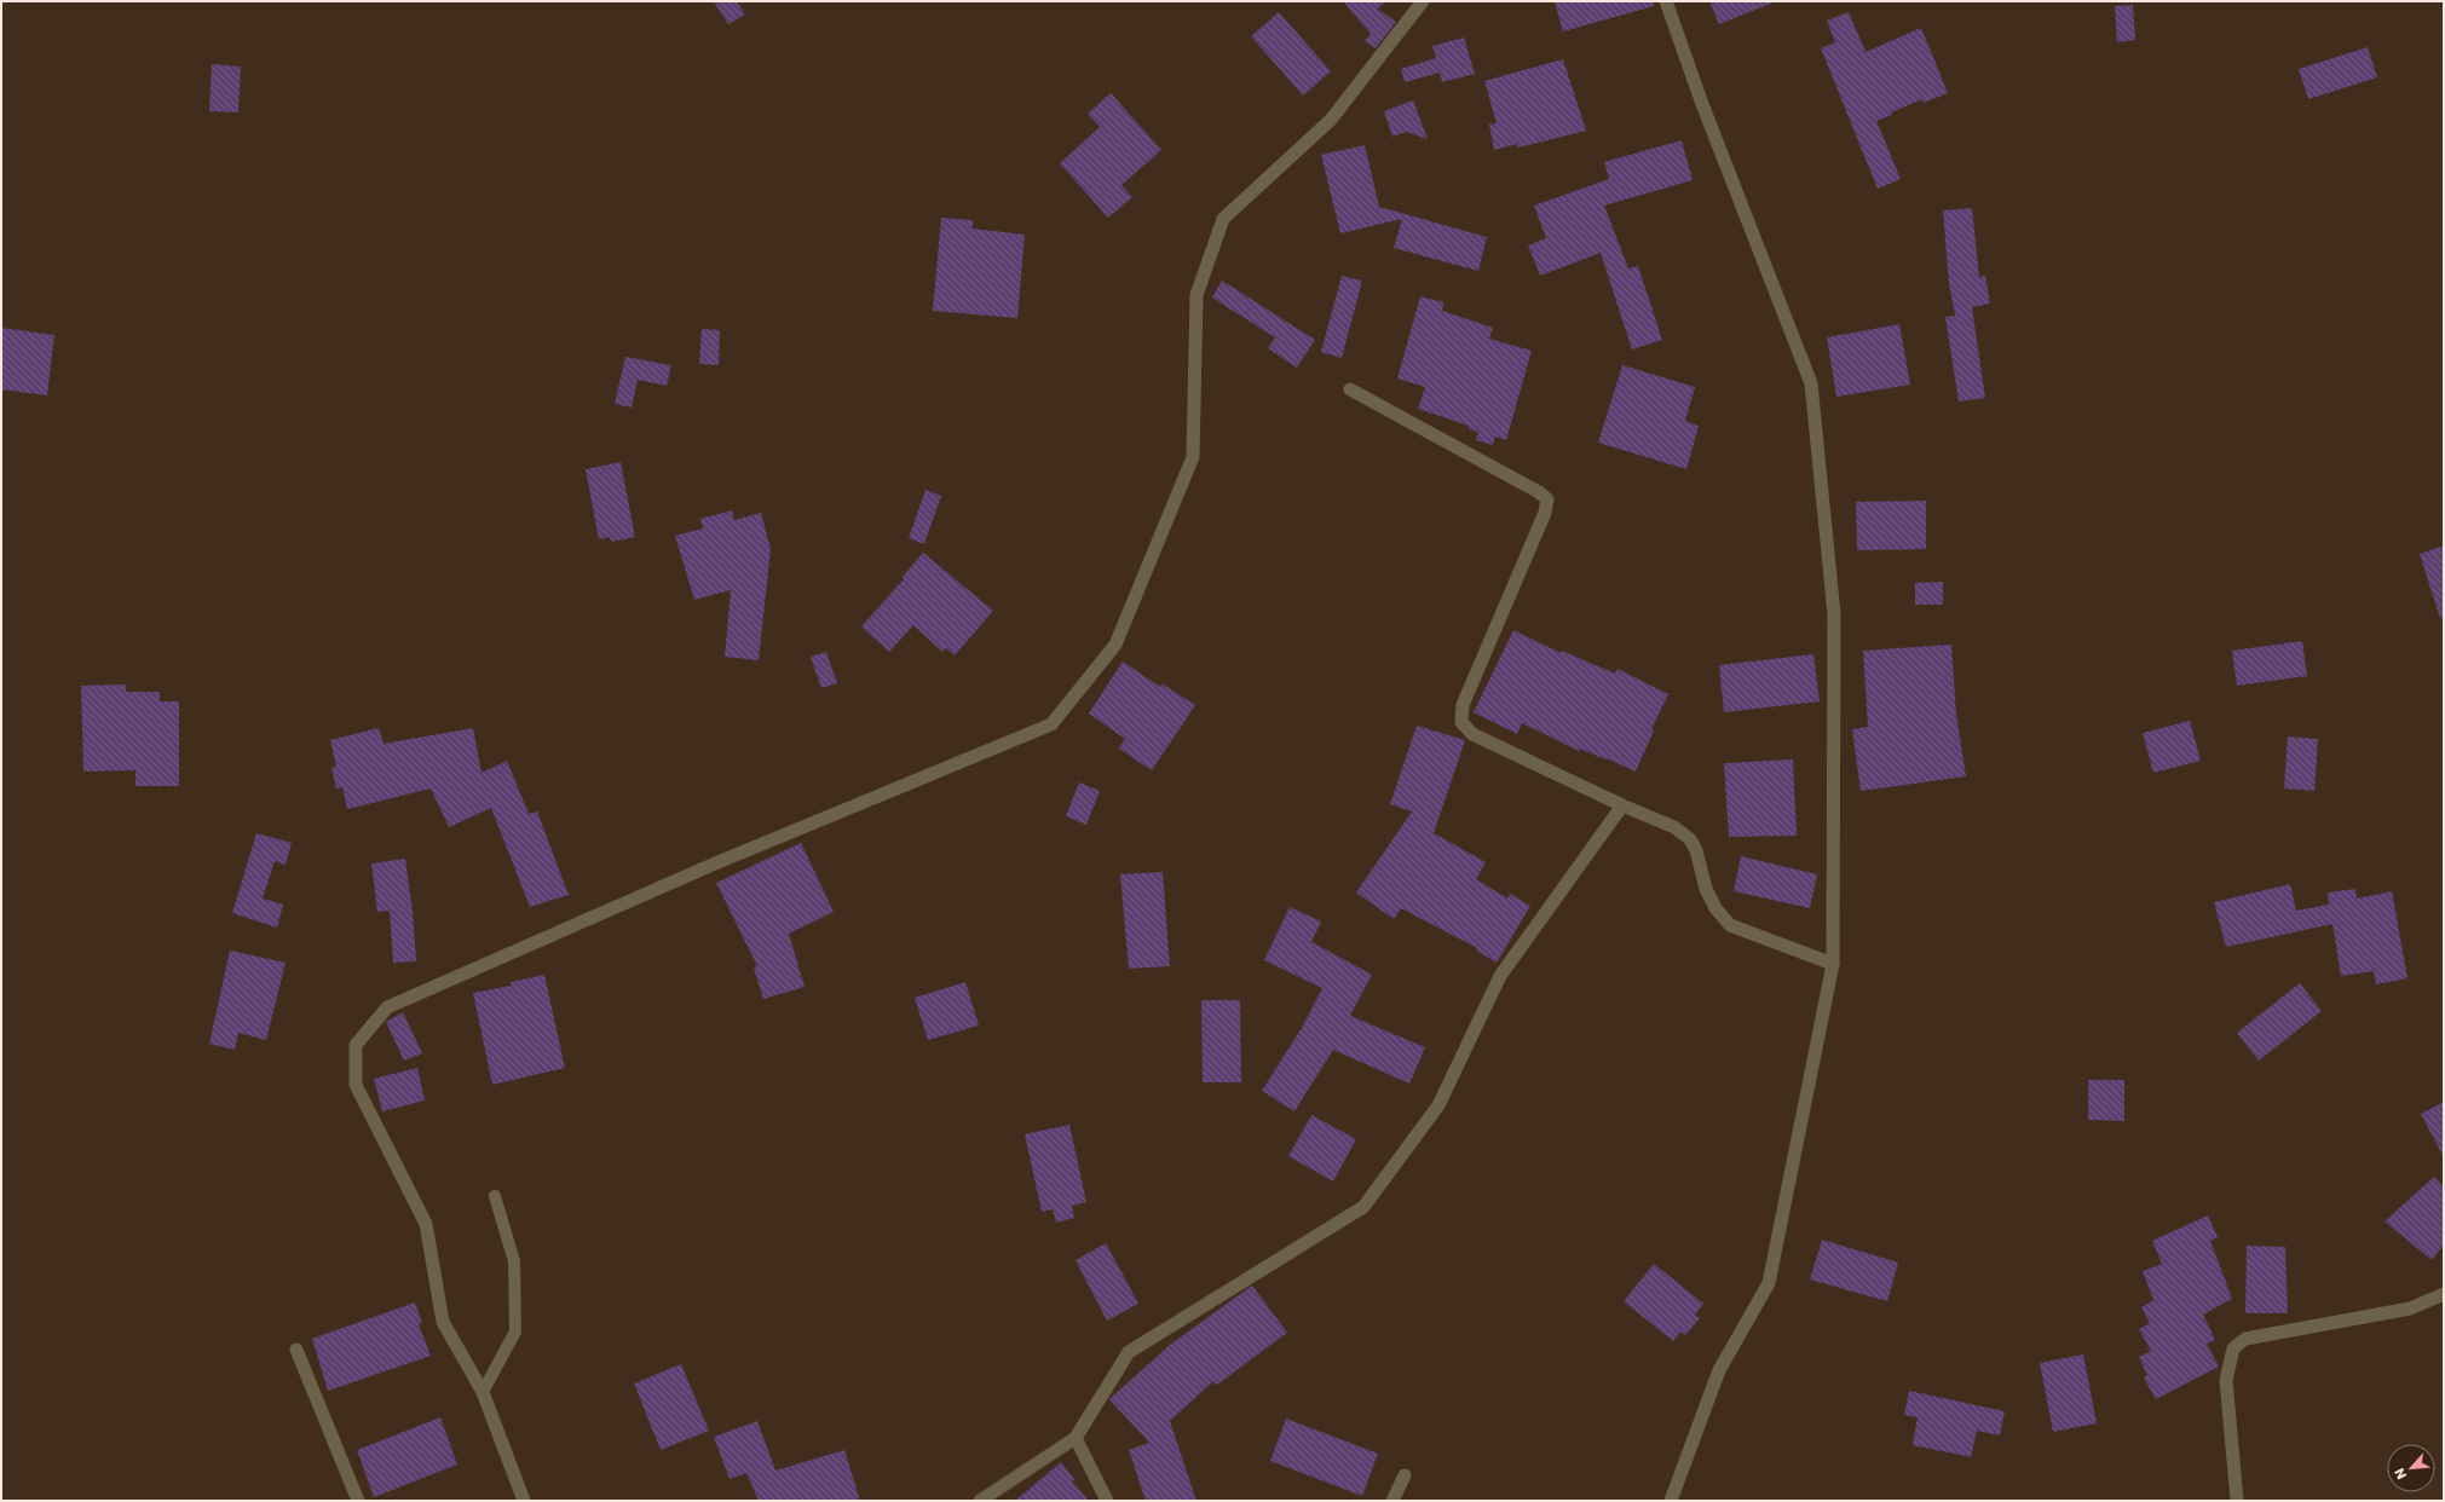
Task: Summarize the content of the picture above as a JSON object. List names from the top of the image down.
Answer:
{
  "north": "bottom left"
}
